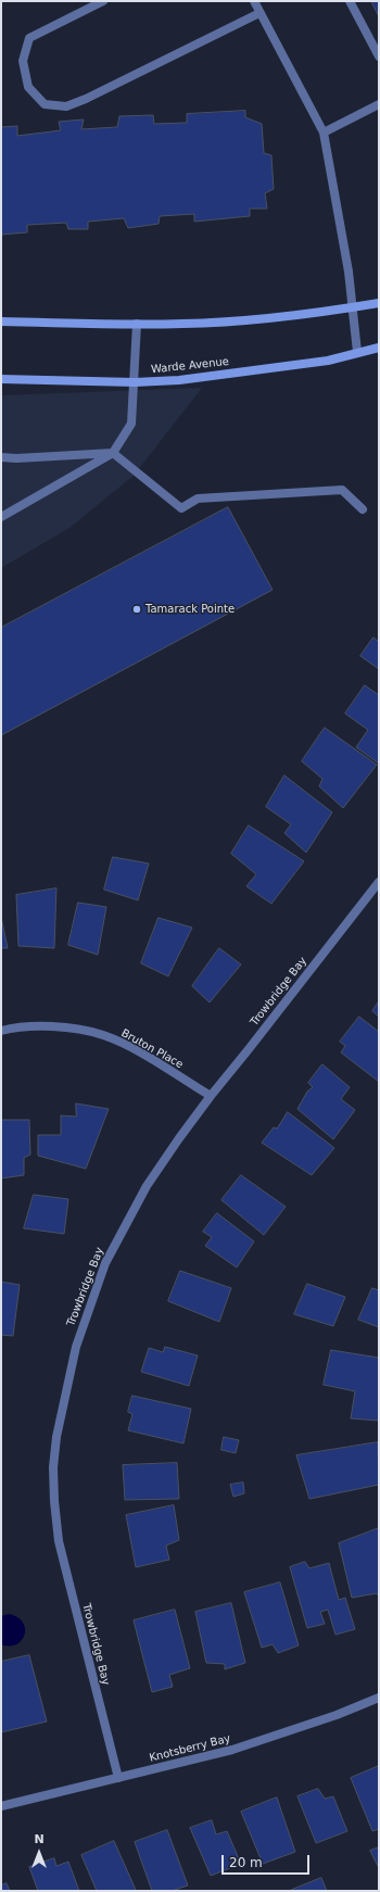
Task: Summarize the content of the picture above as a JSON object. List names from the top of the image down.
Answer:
{
  "streets": {
    "main road": ["Warde Avenue"],
    "street": ["Trowbridge Bay", "Bruton Place", "Knotsberry Bay"]
  },
  "crossings": [
    ["Trowbridge Bay", "Bruton Place"],
    ["Trowbridge Bay", "Knotsberry Bay"]
  ],
  "places": ["Tamarack Pointe"],
  "scale_bar": "20 m",
  "north": "top"
}
